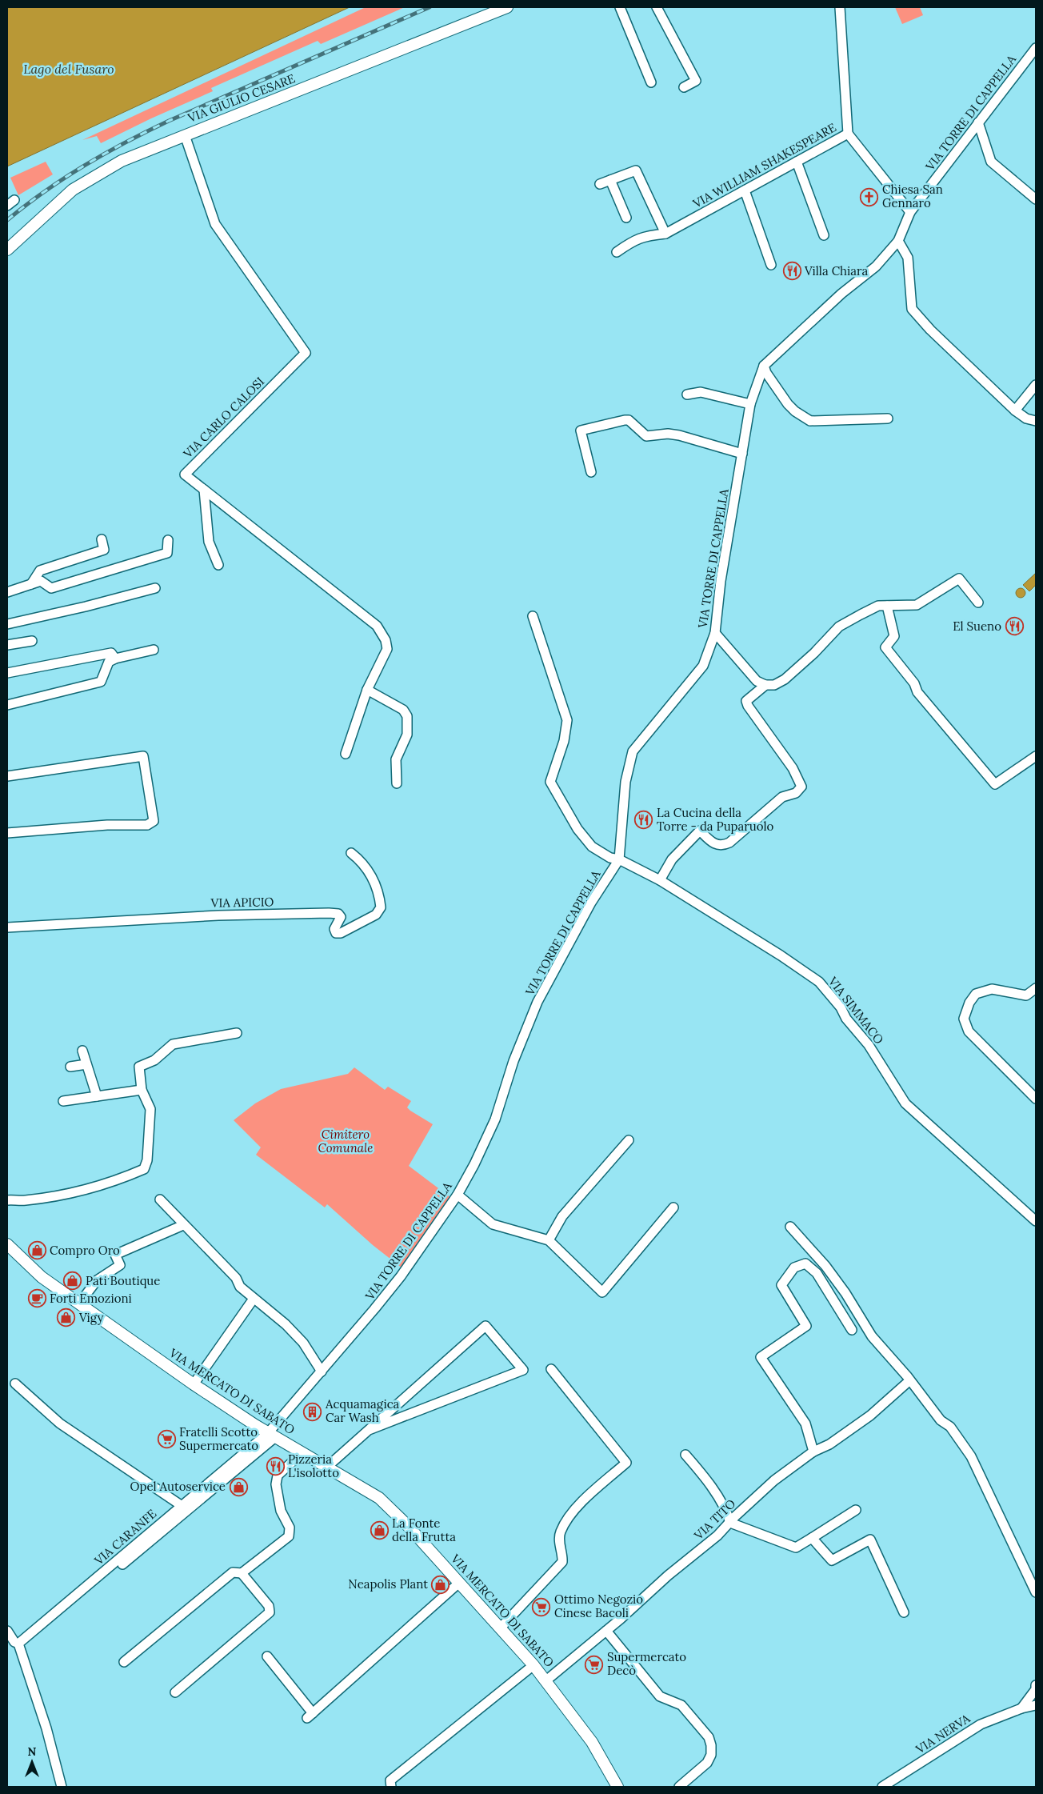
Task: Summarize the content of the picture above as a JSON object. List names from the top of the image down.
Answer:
{
  "streets": {
    "street": [
      "VIA GIULIO CESARE",
      "VIA TORRE DI CAPPELLA",
      "VIA WILLIAM SHAKESPEARE",
      "VIA CARLO CALOSI",
      "VIA APICIO",
      "VIA SIMMACO",
      "VIA MERCATO DI SABATO",
      "VIA TITO",
      "VIA CARANFE",
      "VIA NERVA"
    ]
  },
  "crossings": [
    ["VIA GIULIO CESARE", "VIA CARLO CALOSI"],
    ["VIA TORRE DI CAPPELLA", "VIA SIMMACO"],
    ["VIA TORRE DI CAPPELLA", "VIA MERCATO DI SABATO"],
    ["VIA TORRE DI CAPPELLA", "VIA CARANFE"],
    ["VIA MERCATO DI SABATO", "VIA TITO"],
    ["VIA MERCATO DI SABATO", "VIA CARANFE"]
  ],
  "water": ["Lago del Fusaro"],
  "parks": ["Cimitero Comunale"],
  "places": {
    "church": ["Chiesa San Gennaro"],
    "restaurant": [
      "Villa Chiara",
      "El Sueno",
      "La Cucina della Torre - da Puparuolo",
      "Pizzeria L'isolotto"
    ],
    "shop": [
      "Compro Oro",
      "Pati Boutique",
      "Vigy",
      "Opel Autoservice",
      "La Fonte della Frutta",
      "Neapolis Plant"
    ],
    "cafe": ["Forti Emozioni"],
    "building": ["Acquamagica Car Wash"],
    "supermarket": ["Fratelli Scotto Supermercato", "Ottimo Negozio Cinese Bacoli", "Supermercato Decò"]
  },
  "north": "top"
}
